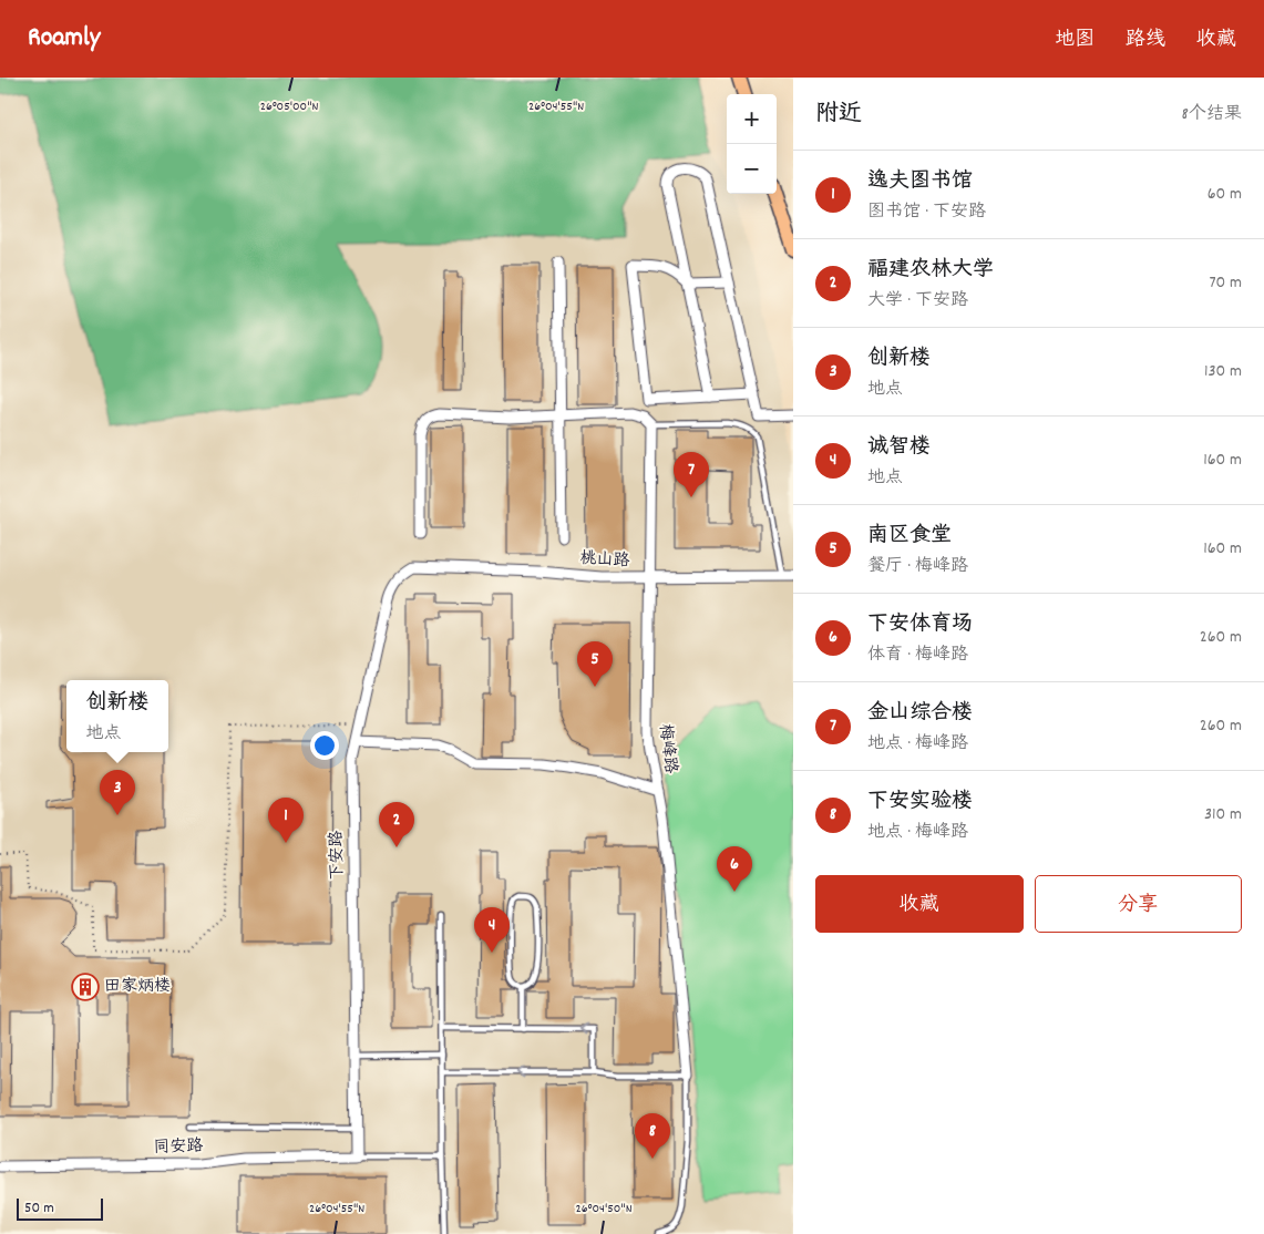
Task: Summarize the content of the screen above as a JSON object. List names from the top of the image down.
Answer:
{
  "streets": {
    "street": [
      "桃山路",
      "梅峰路",
      "下安路",
      "同安路"
    ]
  },
  "crossings": [
    ["桃山路", "梅峰路"],
    ["桃山路", "下安路"],
    ["下安路", "同安路"]
  ],
  "places": {
    "building": ["田家炳楼"]
  },
  "scale_bar": "50 m",
  "page": {
    "header": "Roamly",
    "nav": ["地图", "路线", "收藏"],
    "heading": ["附近", "8个结果"],
    "map_buttons": ["+", "−"],
    "list": [
      {
        "mark": "1",
        "name": "逸夫图书馆",
        "note": "图书馆 · 下安路",
        "value": "60 m"
      },
      {
        "mark": "2",
        "name": "福建农林大学",
        "note": "大学 · 下安路",
        "value": "70 m"
      },
      {
        "mark": "3",
        "name": "创新楼",
        "note": "地点",
        "value": "130 m"
      },
      {
        "mark": "4",
        "name": "诚智楼",
        "note": "地点",
        "value": "160 m"
      },
      {
        "mark": "5",
        "name": "南区食堂",
        "note": "餐厅 · 梅峰路",
        "value": "160 m"
      },
      {
        "mark": "6",
        "name": "下安体育场",
        "note": "体育 · 梅峰路",
        "value": "260 m"
      },
      {
        "mark": "7",
        "name": "金山综合楼",
        "note": "地点 · 梅峰路",
        "value": "260 m"
      },
      {
        "mark": "8",
        "name": "下安实验楼",
        "note": "地点 · 梅峰路",
        "value": "310 m"
      }
    ],
    "pins": [
      "7",
      "5",
      "3",
      "1",
      "2",
      "6",
      "4",
      "8"
    ],
    "popup": ["创新楼", "地点"],
    "buttons": ["收藏", "分享"],
    "scale": "50 m"
  },
  "coordinates": ["26°05'00\"N", "26°04'55\"N", "26°04'50\"N"]
}
